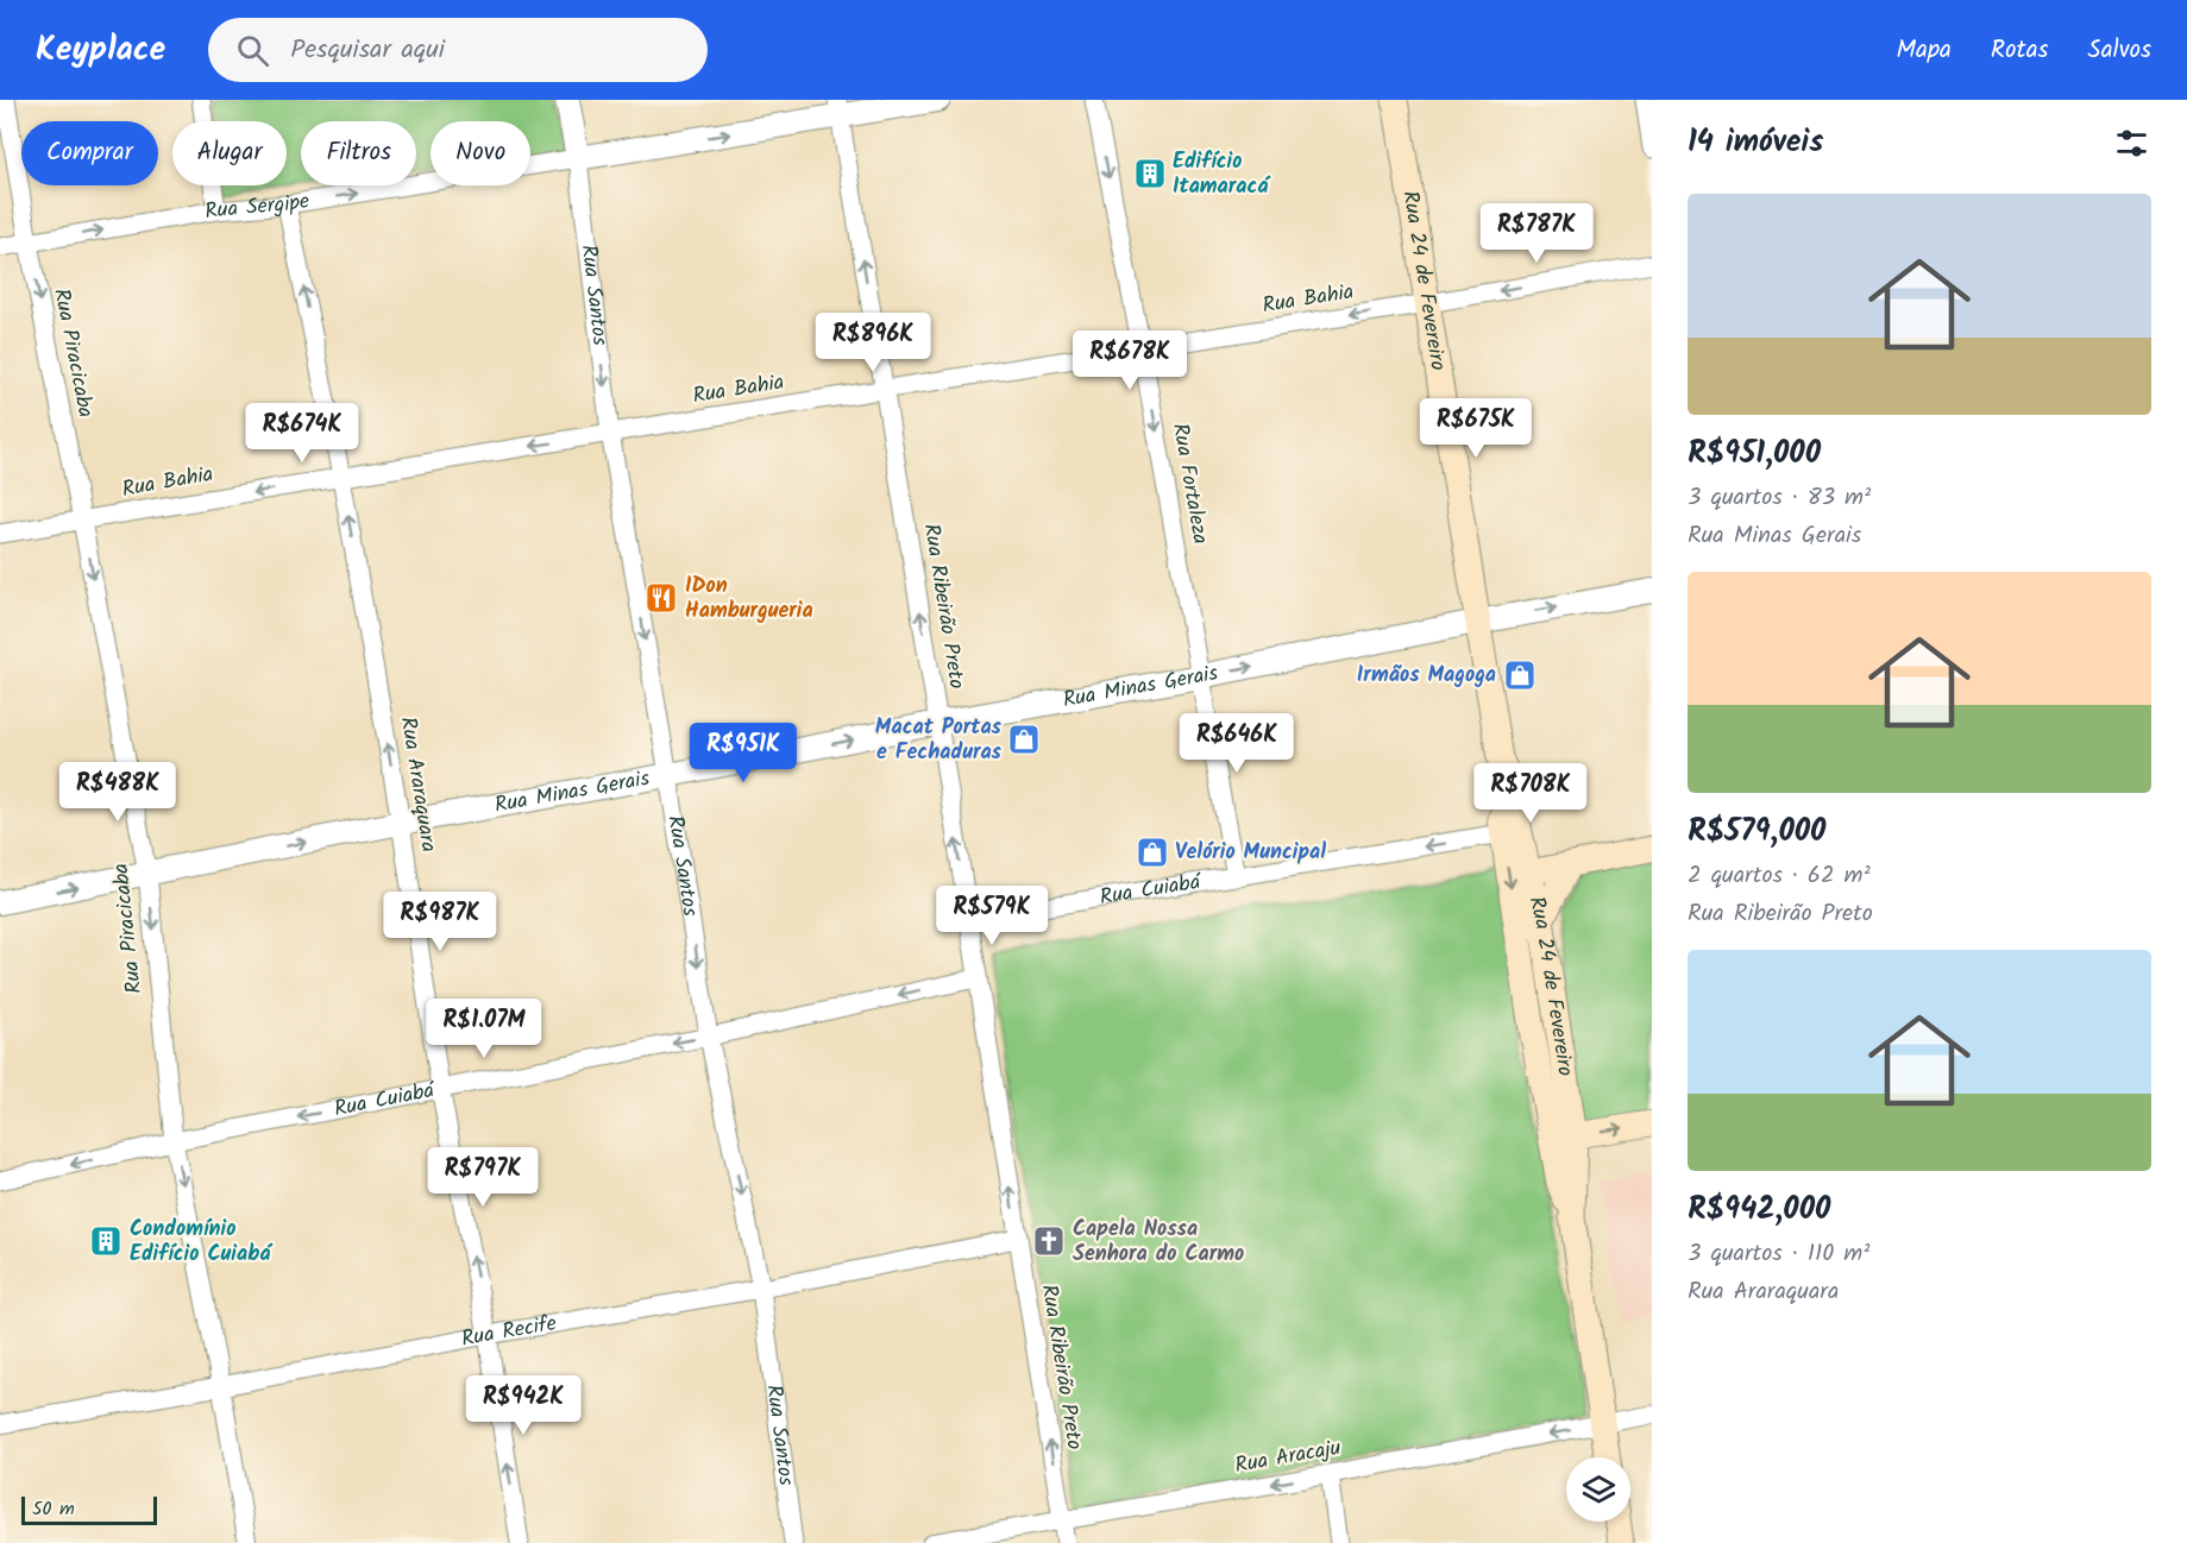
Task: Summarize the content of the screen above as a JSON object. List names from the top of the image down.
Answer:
{
  "streets": {
    "main road": ["Rua 24 de Fevereiro"],
    "street": [
      "Rua Sergipe",
      "Rua Santos",
      "Rua Bahia",
      "Rua Piracicaba",
      "Rua Fortaleza",
      "Rua Ribeirão Preto",
      "Rua Minas Gerais",
      "Rua Araraquara",
      "Rua Cuiabá",
      "Rua Recife",
      "Rua Aracaju"
    ]
  },
  "crossings": [
    ["Rua Sergipe", "Rua Santos"],
    ["Rua Sergipe", "Rua Piracicaba"],
    ["Rua Sergipe", "Rua Ribeirão Preto"],
    ["Rua Sergipe", "Rua Araraquara"],
    ["Rua 24 de Fevereiro", "Rua Bahia"],
    ["Rua 24 de Fevereiro", "Rua Minas Gerais"],
    ["Rua 24 de Fevereiro", "Rua Cuiabá"],
    ["Rua 24 de Fevereiro", "Rua Aracaju"],
    ["Rua Santos", "Rua Bahia"],
    ["Rua Santos", "Rua Minas Gerais"],
    ["Rua Santos", "Rua Cuiabá"],
    ["Rua Santos", "Rua Recife"],
    ["Rua Bahia", "Rua Piracicaba"],
    ["Rua Bahia", "Rua Fortaleza"],
    ["Rua Bahia", "Rua Ribeirão Preto"],
    ["Rua Bahia", "Rua Araraquara"],
    ["Rua Piracicaba", "Rua Minas Gerais"],
    ["Rua Piracicaba", "Rua Cuiabá"],
    ["Rua Piracicaba", "Rua Recife"],
    ["Rua Fortaleza", "Rua Minas Gerais"],
    ["Rua Fortaleza", "Rua Cuiabá"],
    ["Rua Ribeirão Preto", "Rua Minas Gerais"],
    ["Rua Ribeirão Preto", "Rua Cuiabá"],
    ["Rua Ribeirão Preto", "Rua Recife"],
    ["Rua Ribeirão Preto", "Rua Aracaju"],
    ["Rua Minas Gerais", "Rua Araraquara"],
    ["Rua Araraquara", "Rua Cuiabá"],
    ["Rua Araraquara", "Rua Recife"]
  ],
  "one_way": [
    "Rua Sergipe",
    "Rua Santos",
    "Rua Bahia",
    "Rua Piracicaba",
    "Rua Fortaleza",
    "Rua Ribeirão Preto",
    "Rua Minas Gerais",
    "Rua Araraquara",
    "Rua Cuiabá",
    "Rua Aracaju"
  ],
  "places": {
    "building": ["Edifício Itamaracá", "Condomínio Edifício Cuiabá"],
    "restaurant": ["IDon Hamburgueria"],
    "shop": ["Irmãos Magoga", "Macat Portas e Fechaduras", "Velório Muncipal"],
    "church": ["Capela Nossa Senhora do Carmo"]
  },
  "scale_bar": "50 m",
  "page": {
    "header": "Keyplace",
    "search": "Pesquisar aqui",
    "nav": ["Mapa", "Rotas", "Salvos"],
    "heading": "14 imóveis",
    "chip": [
      "Comprar",
      "Alugar",
      "Filtros",
      "Novo"
    ],
    "list": [
      {
        "name": "R$951,000",
        "note": "3 quartos · 83 m² · Rua Minas Gerais"
      },
      {
        "name": "R$579,000",
        "note": "2 quartos · 62 m² · Rua Ribeirão Preto"
      },
      {
        "name": "R$942,000",
        "note": "3 quartos · 110 m² · Rua Araraquara"
      }
    ],
    "price": [
      "R$787K",
      "R$896K",
      "R$678K",
      "R$675K",
      "R$674K",
      "R$646K",
      "R$951K",
      "R$488K",
      "R$708K",
      "R$579K",
      "R$987K",
      "R$1.07M",
      "R$797K",
      "R$942K"
    ],
    "scale": "50 m"
  }
}
